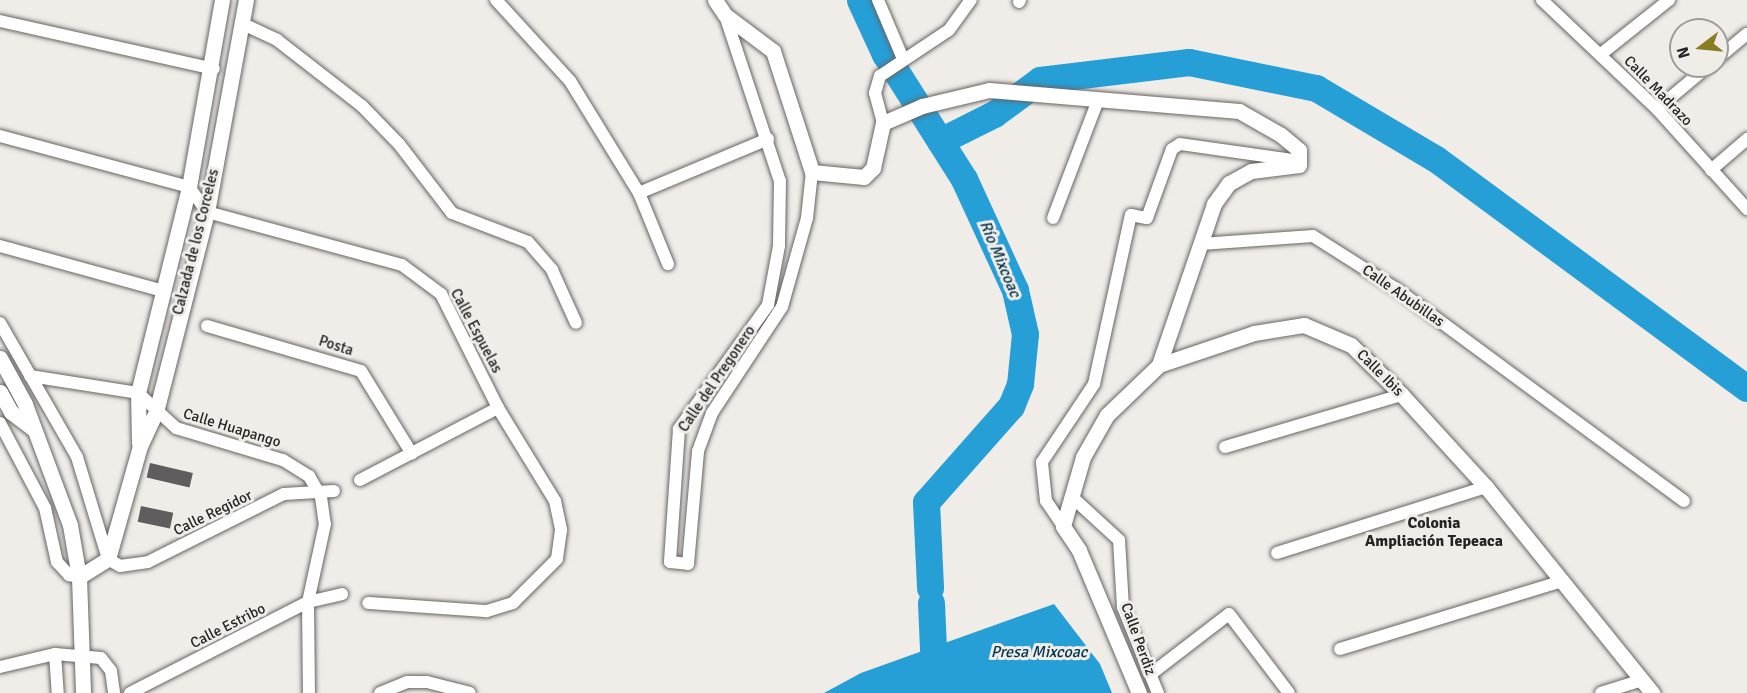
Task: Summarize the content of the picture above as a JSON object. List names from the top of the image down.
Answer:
{
  "streets": {
    "street": [
      "Calle Madrazo",
      "Calzada de los Corceles",
      "Calle Abubillas",
      "Calle Espuelas",
      "Posta",
      "Calle Ibis",
      "Calle del Pregonero",
      "Calle Huapango",
      "Calle Regidor",
      "Calle Estribo",
      "Calle Perdiz"
    ]
  },
  "crossings": [
    ["Calzada de los Corceles", "Calle Espuelas"],
    ["Calzada de los Corceles", "Calle Huapango"],
    ["Calzada de los Corceles", "Calle Regidor"],
    ["Calle Ibis", "Calle Perdiz"],
    ["Calle Huapango", "Calle Regidor"]
  ],
  "districts": ["Colonia Ampliación Tepeaca"],
  "water": ["Río Mixcoac", "Presa Mixcoac"],
  "north": "left"
}
